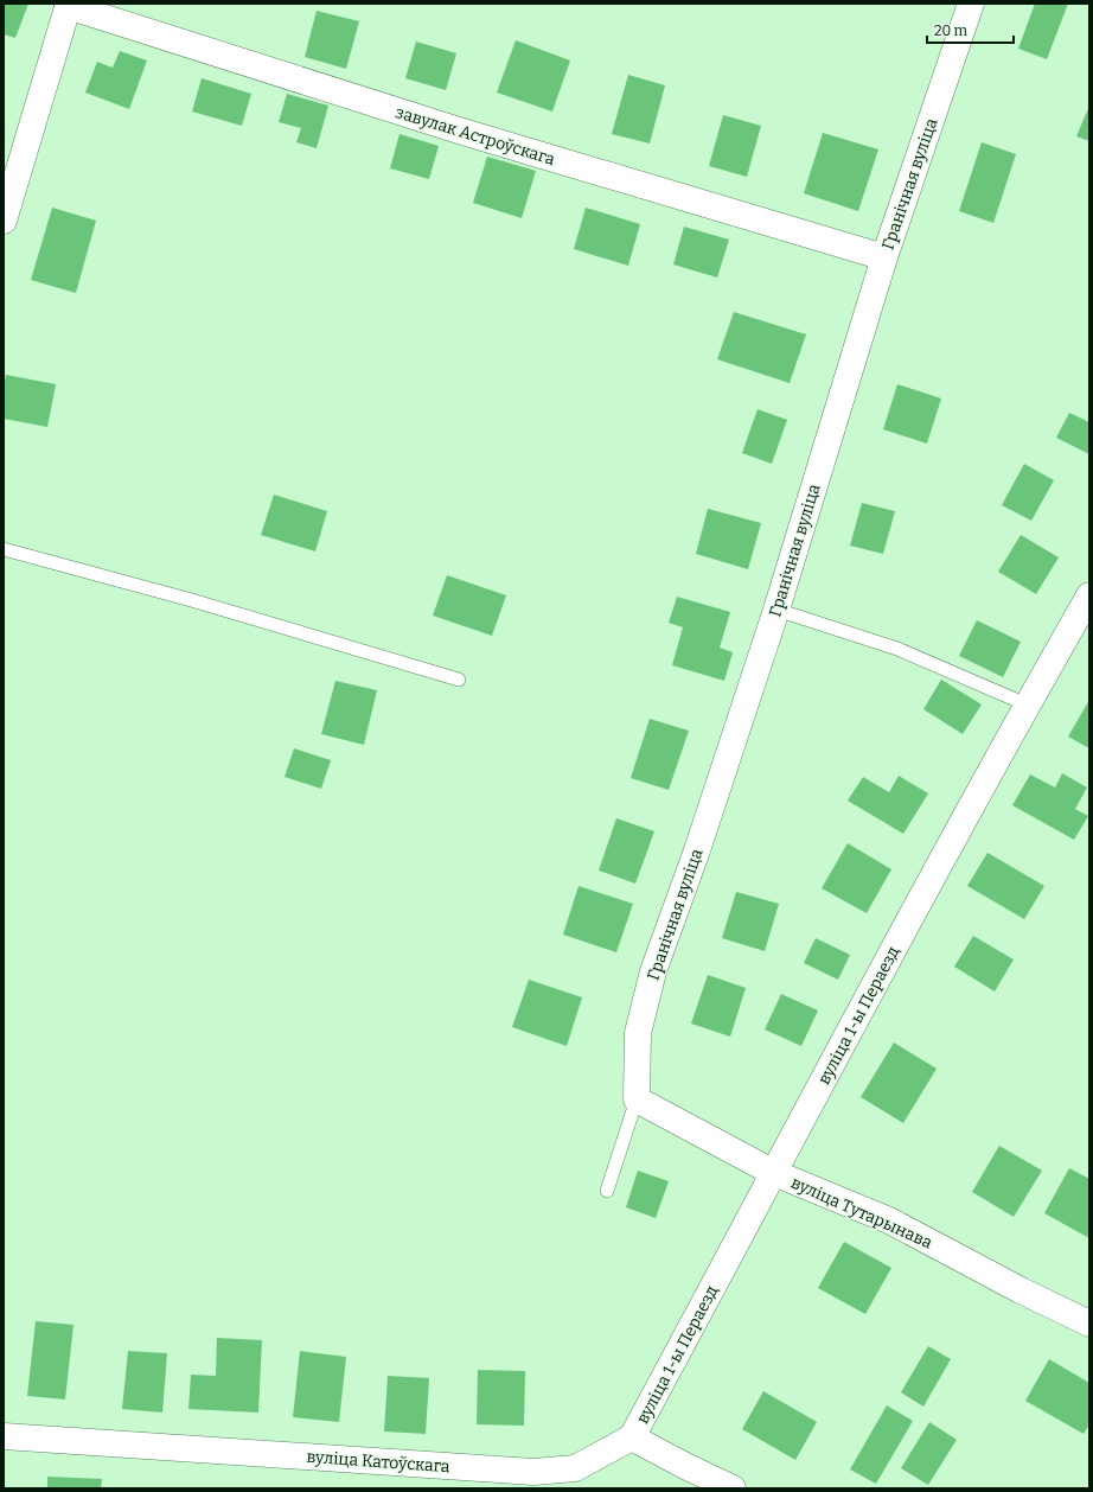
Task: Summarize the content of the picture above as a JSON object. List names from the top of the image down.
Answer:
{
  "streets": {
    "street": [
      "завулак Астроўскага",
      "Гранічная вуліца",
      "вуліца 1-ы Пераезд",
      "вуліца Тутарынава",
      "вуліца Катоўскага"
    ]
  },
  "crossings": [
    ["завулак Астроўскага", "Гранічная вуліца"],
    ["Гранічная вуліца", "вуліца Тутарынава"],
    ["вуліца 1-ы Пераезд", "вуліца Тутарынава"],
    ["вуліца 1-ы Пераезд", "вуліца Катоўскага"]
  ],
  "scale_bar": "20 m"
}
